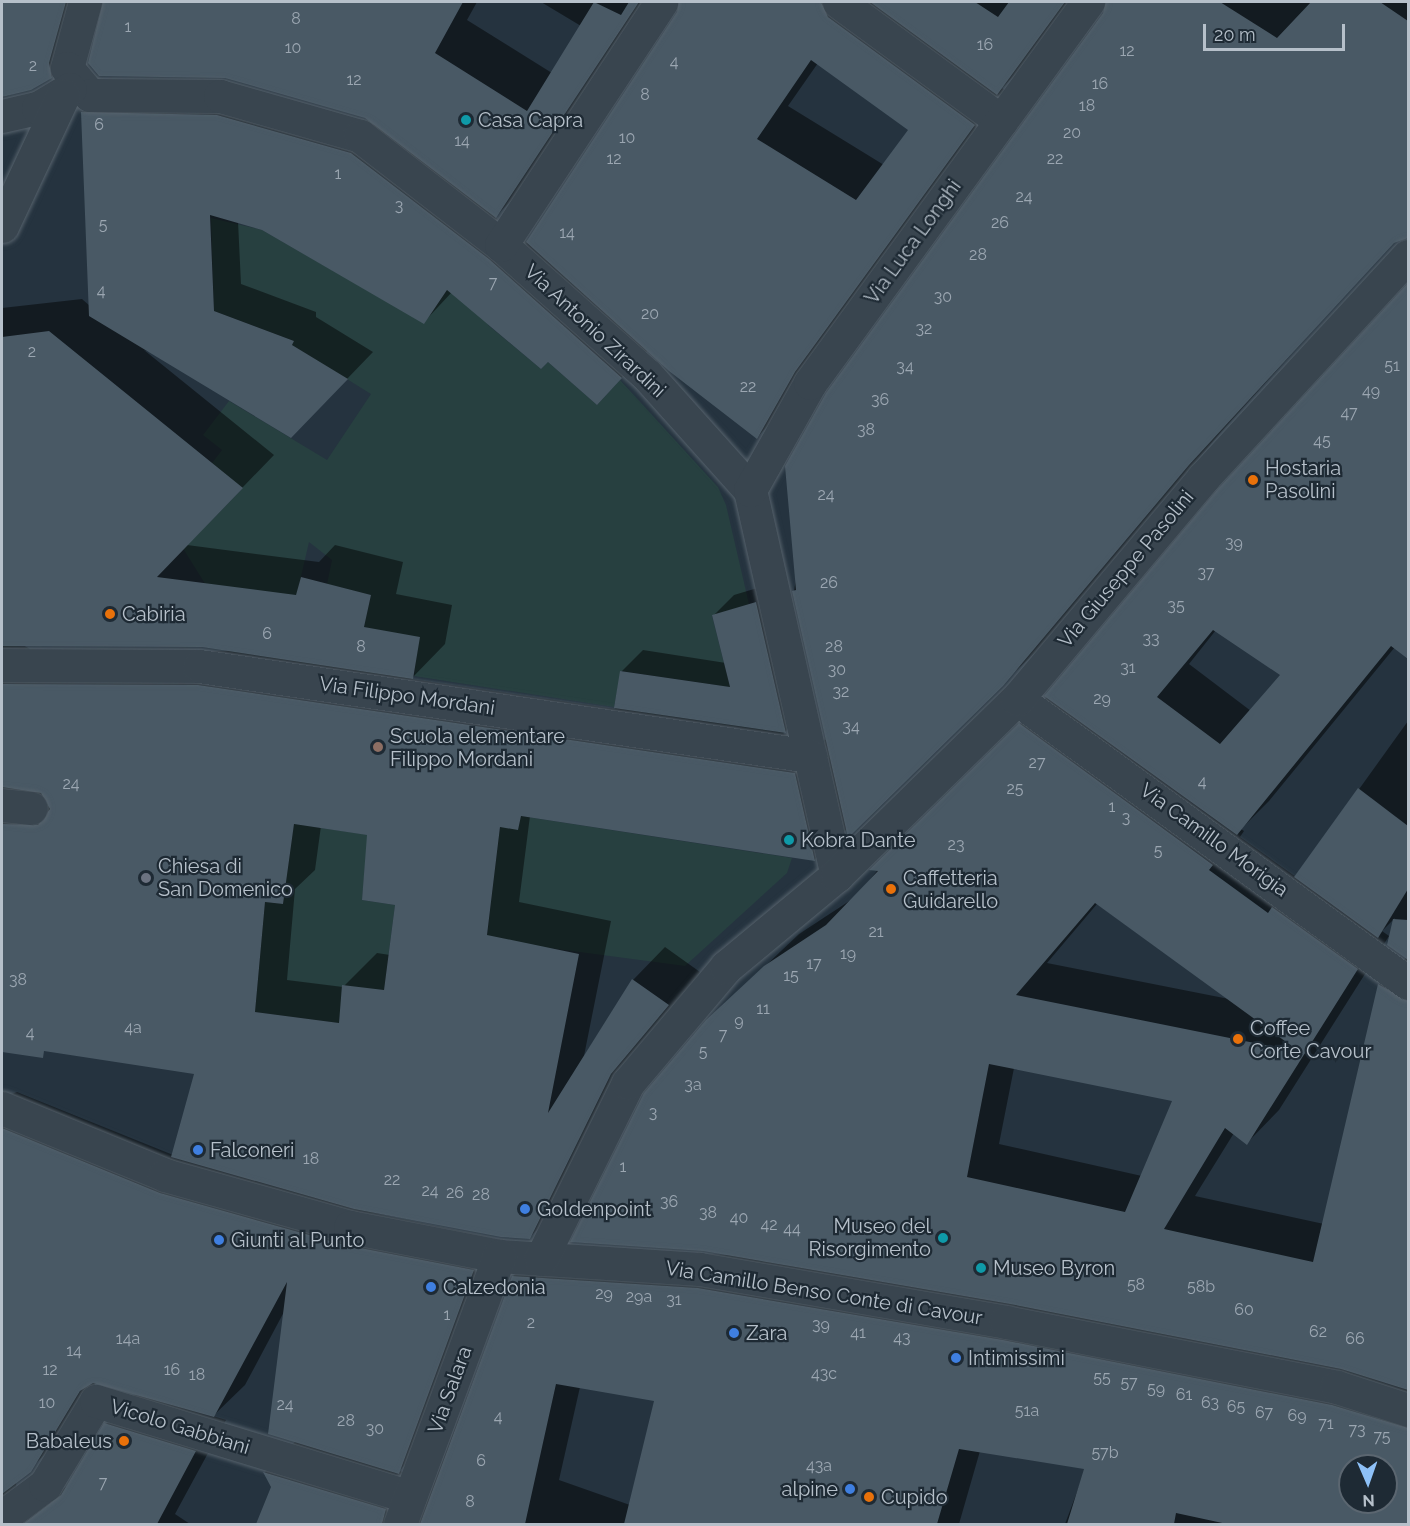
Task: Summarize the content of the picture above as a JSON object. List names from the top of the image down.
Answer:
{
  "streets": {
    "street": [
      "Via Luca Longhi",
      "Via Antonio Zirardini",
      "Via Giuseppe Pasolini",
      "Via Filippo Mordani",
      "Via Camillo Morigia",
      "Via Camillo Benso Conte di Cavour",
      "Via Salara",
      "Vicolo Gabbiani"
    ]
  },
  "crossings": [
    ["Via Luca Longhi", "Via Antonio Zirardini"],
    ["Via Antonio Zirardini", "Via Giuseppe Pasolini"],
    ["Via Antonio Zirardini", "Via Filippo Mordani"],
    ["Via Giuseppe Pasolini", "Via Camillo Morigia"],
    ["Via Giuseppe Pasolini", "Via Camillo Benso Conte di Cavour"],
    ["Via Camillo Benso Conte di Cavour", "Via Salara"],
    ["Via Salara", "Vicolo Gabbiani"]
  ],
  "places": [
    "Casa Capra",
    "Hostaria Pasolini",
    "Cabiria",
    "Scuola elementare Filippo Mordani",
    "Kobra Dante",
    "Chiesa di San Domenico",
    "Caffetteria Guidarello",
    "Coffee Corte Cavour",
    "Falconeri",
    "Goldenpoint",
    "Museo del Risorgimento",
    "Giunti al Punto",
    "Museo Byron",
    "Calzedonia",
    "Zara",
    "Intimissimi",
    "Babaleus",
    "alpine",
    "Cupido"
  ],
  "house_numbers": [
    "8",
    "1",
    "16",
    "10",
    "12",
    "4",
    "2",
    "12",
    "16",
    "8",
    "18",
    "6",
    "20",
    "10",
    "14",
    "12",
    "22",
    "1",
    "24",
    "3",
    "26",
    "5",
    "14",
    "28",
    "7",
    "4",
    "30",
    "20",
    "32",
    "2",
    "51",
    "34",
    "22",
    "49",
    "36",
    "47",
    "38",
    "45",
    "24",
    "39",
    "37",
    "26",
    "35",
    "6",
    "33",
    "8",
    "28",
    "31",
    "30",
    "32",
    "29",
    "34",
    "27",
    "4",
    "24",
    "25",
    "1",
    "3",
    "23",
    "5",
    "21",
    "19",
    "17",
    "15",
    "38",
    "11",
    "9",
    "4a",
    "4",
    "7",
    "5",
    "3a",
    "3",
    "18",
    "1",
    "22",
    "24",
    "26",
    "28",
    "36",
    "38",
    "40",
    "42",
    "44",
    "58",
    "58b",
    "29",
    "29a",
    "31",
    "60",
    "1",
    "2",
    "39",
    "62",
    "41",
    "43",
    "14a",
    "66",
    "14",
    "12",
    "16",
    "43c",
    "18",
    "55",
    "57",
    "59",
    "61",
    "10",
    "63",
    "24",
    "65",
    "51a",
    "67",
    "69",
    "4",
    "28",
    "71",
    "30",
    "73",
    "75",
    "57b",
    "6",
    "43a",
    "7",
    "8"
  ],
  "scale_bar": "20 m",
  "north": "bottom"
}
